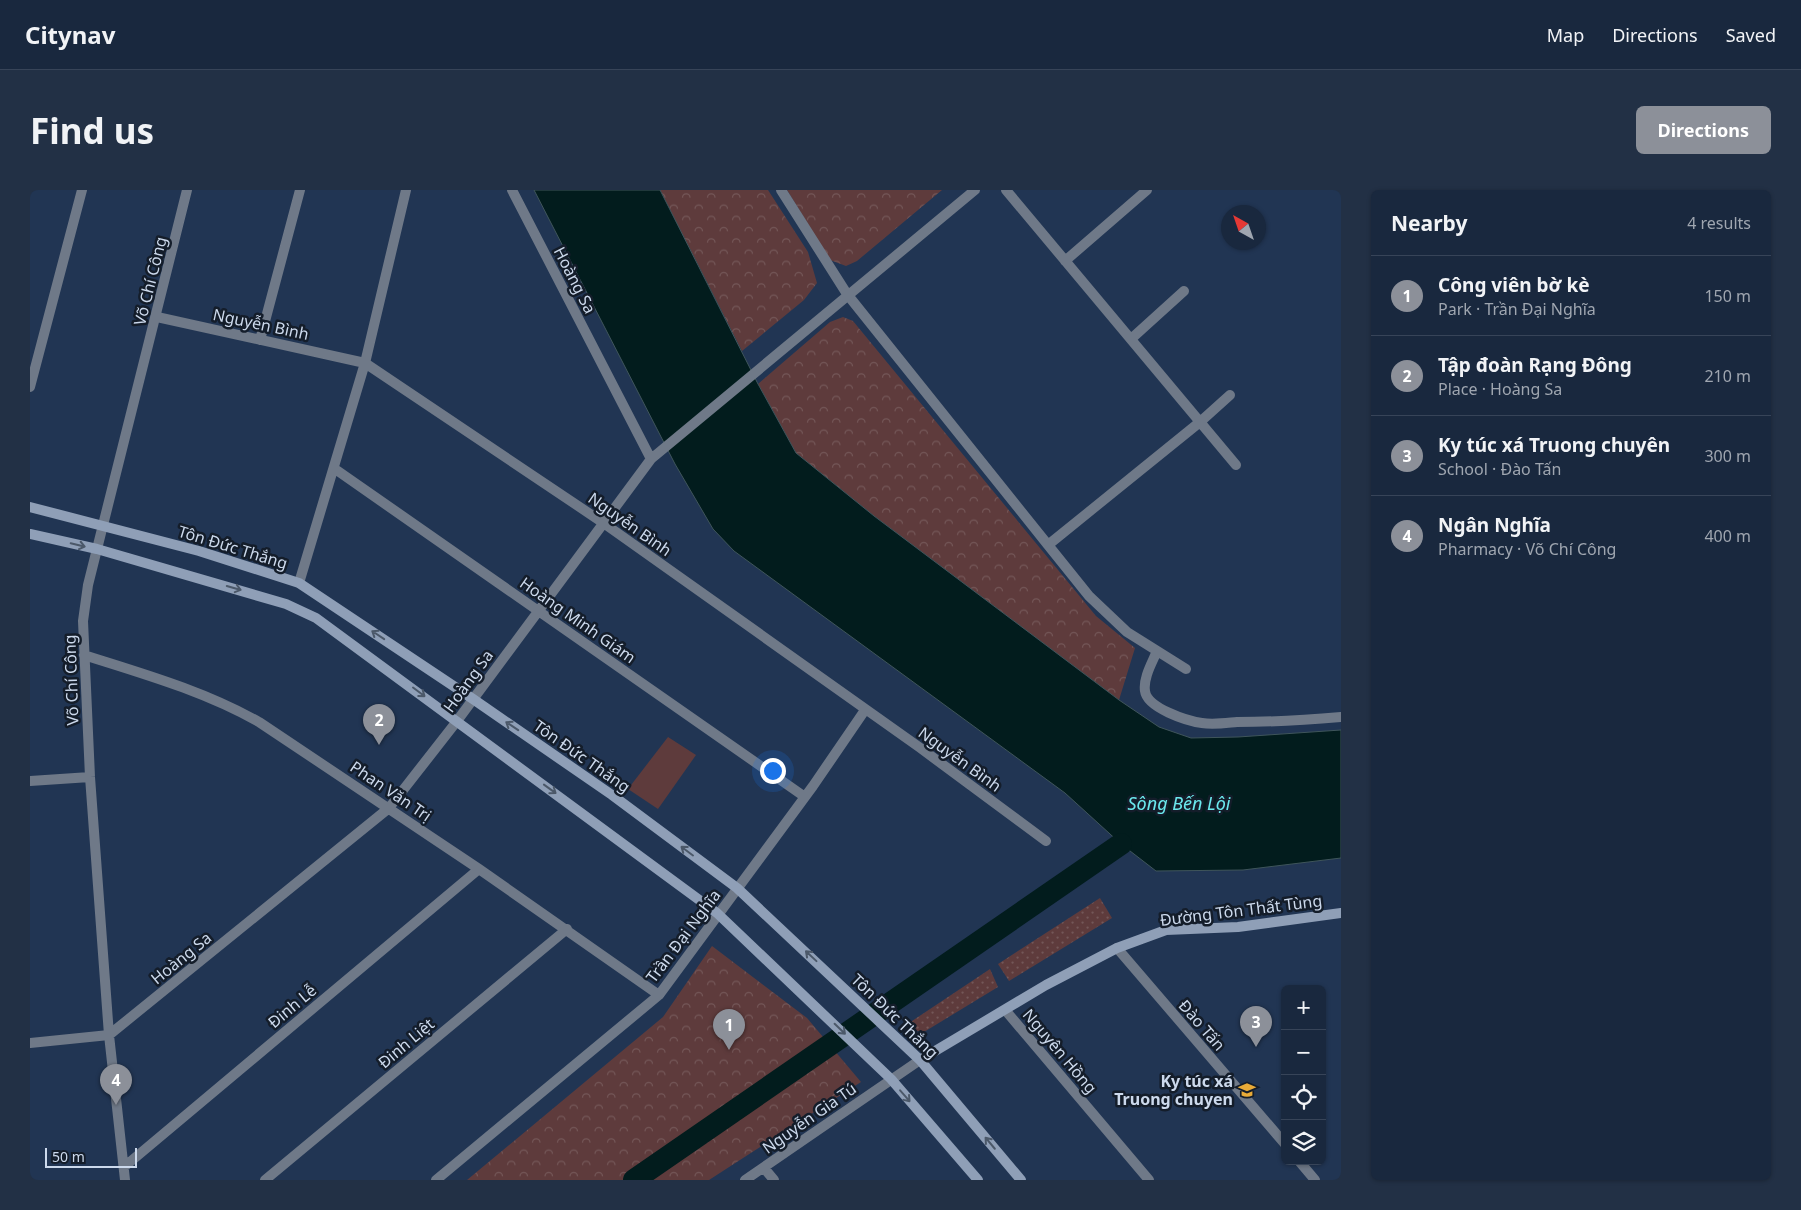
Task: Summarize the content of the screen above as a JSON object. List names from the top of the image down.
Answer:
{
  "streets": {
    "main road": ["Tôn Đức Thắng", "Đường Tôn Thất Tùng"],
    "street": [
      "Hoàng Sa",
      "Võ Chí Công",
      "Nguyễn Bình",
      "Hoàng Minh Giám",
      "Phan Văn Trị",
      "Trần Đại Nghĩa",
      "Đinh Lễ",
      "Đào Tấn",
      "Đinh Liệt",
      "Nguyên Hồng",
      "Nguyễn Gia Tú"
    ]
  },
  "crossings": [
    ["Hoàng Sa", "Võ Chí Công"],
    ["Hoàng Sa", "Nguyễn Bình"],
    ["Hoàng Sa", "Tôn Đức Thắng"],
    ["Hoàng Sa", "Hoàng Minh Giám"],
    ["Hoàng Sa", "Phan Văn Trị"],
    ["Võ Chí Công", "Nguyễn Bình"],
    ["Võ Chí Công", "Tôn Đức Thắng"],
    ["Võ Chí Công", "Phan Văn Trị"],
    ["Võ Chí Công", "Đinh Lễ"],
    ["Nguyễn Bình", "Trần Đại Nghĩa"],
    ["Tôn Đức Thắng", "Đường Tôn Thất Tùng"],
    ["Tôn Đức Thắng", "Trần Đại Nghĩa"],
    ["Tôn Đức Thắng", "Nguyễn Gia Tú"],
    ["Hoàng Minh Giám", "Trần Đại Nghĩa"],
    ["Phan Văn Trị", "Trần Đại Nghĩa"],
    ["Phan Văn Trị", "Đinh Lễ"],
    ["Phan Văn Trị", "Đinh Liệt"],
    ["Đường Tôn Thất Tùng", "Đào Tấn"],
    ["Đường Tôn Thất Tùng", "Nguyên Hồng"],
    ["Đường Tôn Thất Tùng", "Nguyễn Gia Tú"]
  ],
  "water": ["Sông Bến Lội"],
  "places": {
    "school or university": ["Ky túc xá Truong chuyen"]
  },
  "scale_bar": "50 m",
  "north": "top left",
  "page": {
    "header": "Citynav",
    "nav": ["Map", "Directions", "Saved"],
    "buttons": "Directions",
    "title": "Find us",
    "heading": ["Nearby", "4 results"],
    "list": [
      {
        "mark": "1",
        "name": "Công viên bờ kè",
        "note": "Park · Trần Đại Nghĩa",
        "value": "150 m"
      },
      {
        "mark": "2",
        "name": "Tập đoàn Rạng Đông",
        "note": "Place · Hoàng Sa",
        "value": "210 m"
      },
      {
        "mark": "3",
        "name": "Ky túc xá Truong chuyên",
        "note": "School · Đào Tấn",
        "value": "300 m"
      },
      {
        "mark": "4",
        "name": "Ngân Nghĩa",
        "note": "Pharmacy · Võ Chí Công",
        "value": "400 m"
      }
    ],
    "pins": [
      "2",
      "3",
      "1",
      "4"
    ],
    "map_buttons": ["+", "−"],
    "scale": "50 m"
  }
}
